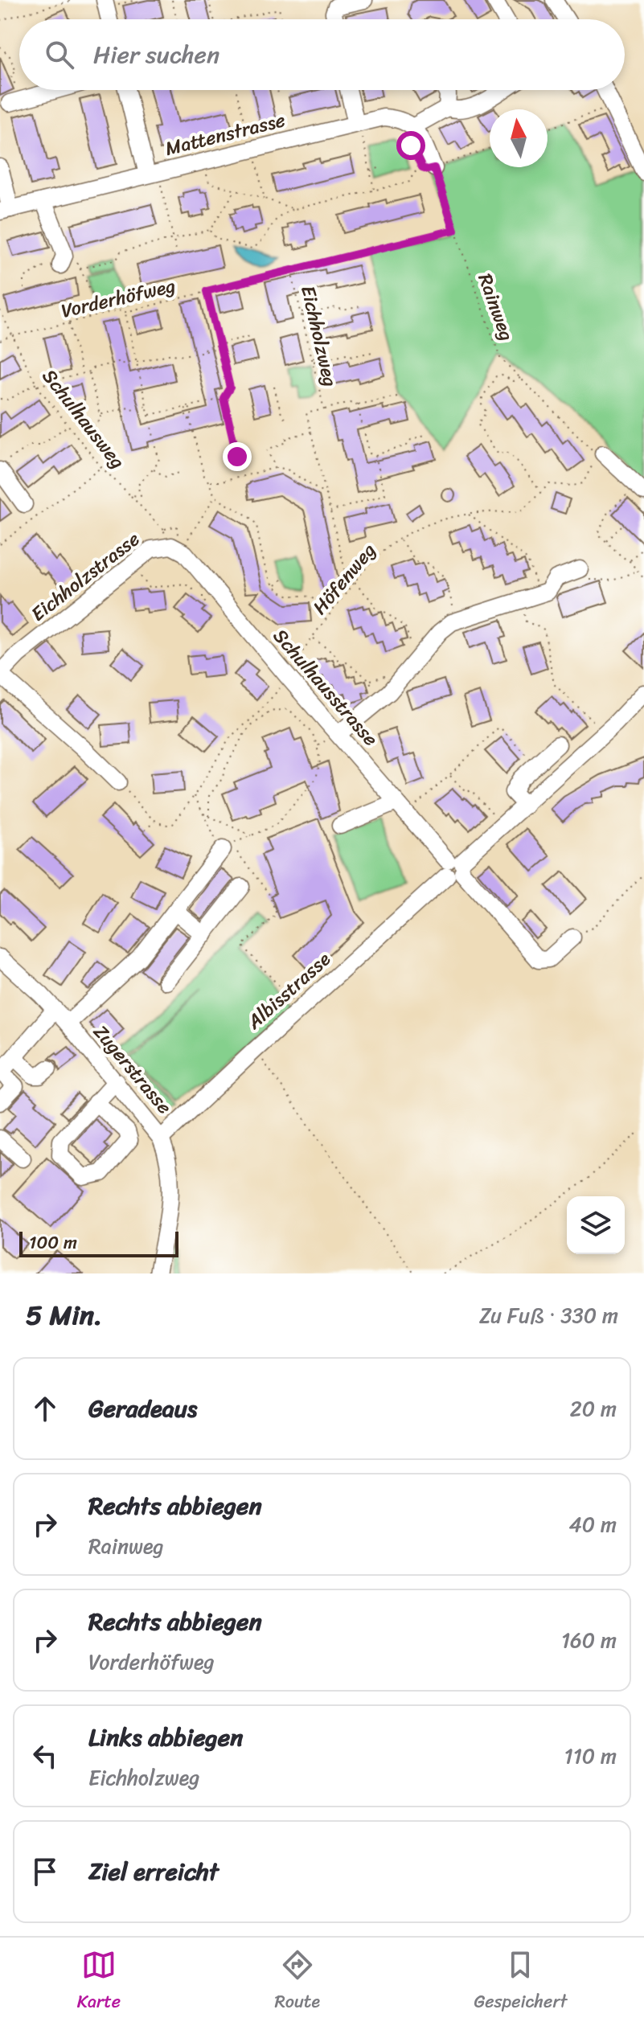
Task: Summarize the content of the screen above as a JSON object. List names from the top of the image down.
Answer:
{
  "streets": {
    "street": [
      "Mattenstrasse",
      "Eichholzstrasse",
      "Schulhausstrasse",
      "Albisstrasse",
      "Zugerstrasse"
    ],
    "path": [
      "Vorderhöfweg",
      "Rainweg",
      "Eichholzweg",
      "Schulhausweg",
      "Höfenweg"
    ]
  },
  "crossings": [
    ["Vorderhöfweg", "Rainweg"],
    ["Vorderhöfweg", "Eichholzweg"],
    ["Vorderhöfweg", "Schulhausweg"],
    ["Rainweg", "Höfenweg"],
    ["Eichholzstrasse", "Schulhausstrasse"],
    ["Höfenweg", "Schulhausstrasse"],
    ["Schulhausstrasse", "Albisstrasse"],
    ["Albisstrasse", "Zugerstrasse"]
  ],
  "scale_bar": "100 m",
  "north": "top",
  "page": {
    "search": "Hier suchen",
    "scale": "100 m",
    "heading": ["5 Min.", "Zu Fuß · 330 m"],
    "list": [
      ["Geradeaus", "20 m"],
      ["Rechts abbiegen", "Rainweg", "40 m"],
      ["Rechts abbiegen", "Vorderhöfweg", "160 m"],
      ["Links abbiegen", "Eichholzweg", "110 m"],
      "Ziel erreicht"
    ],
    "nav": ["Karte", "Route", "Gespeichert"]
  }
}
